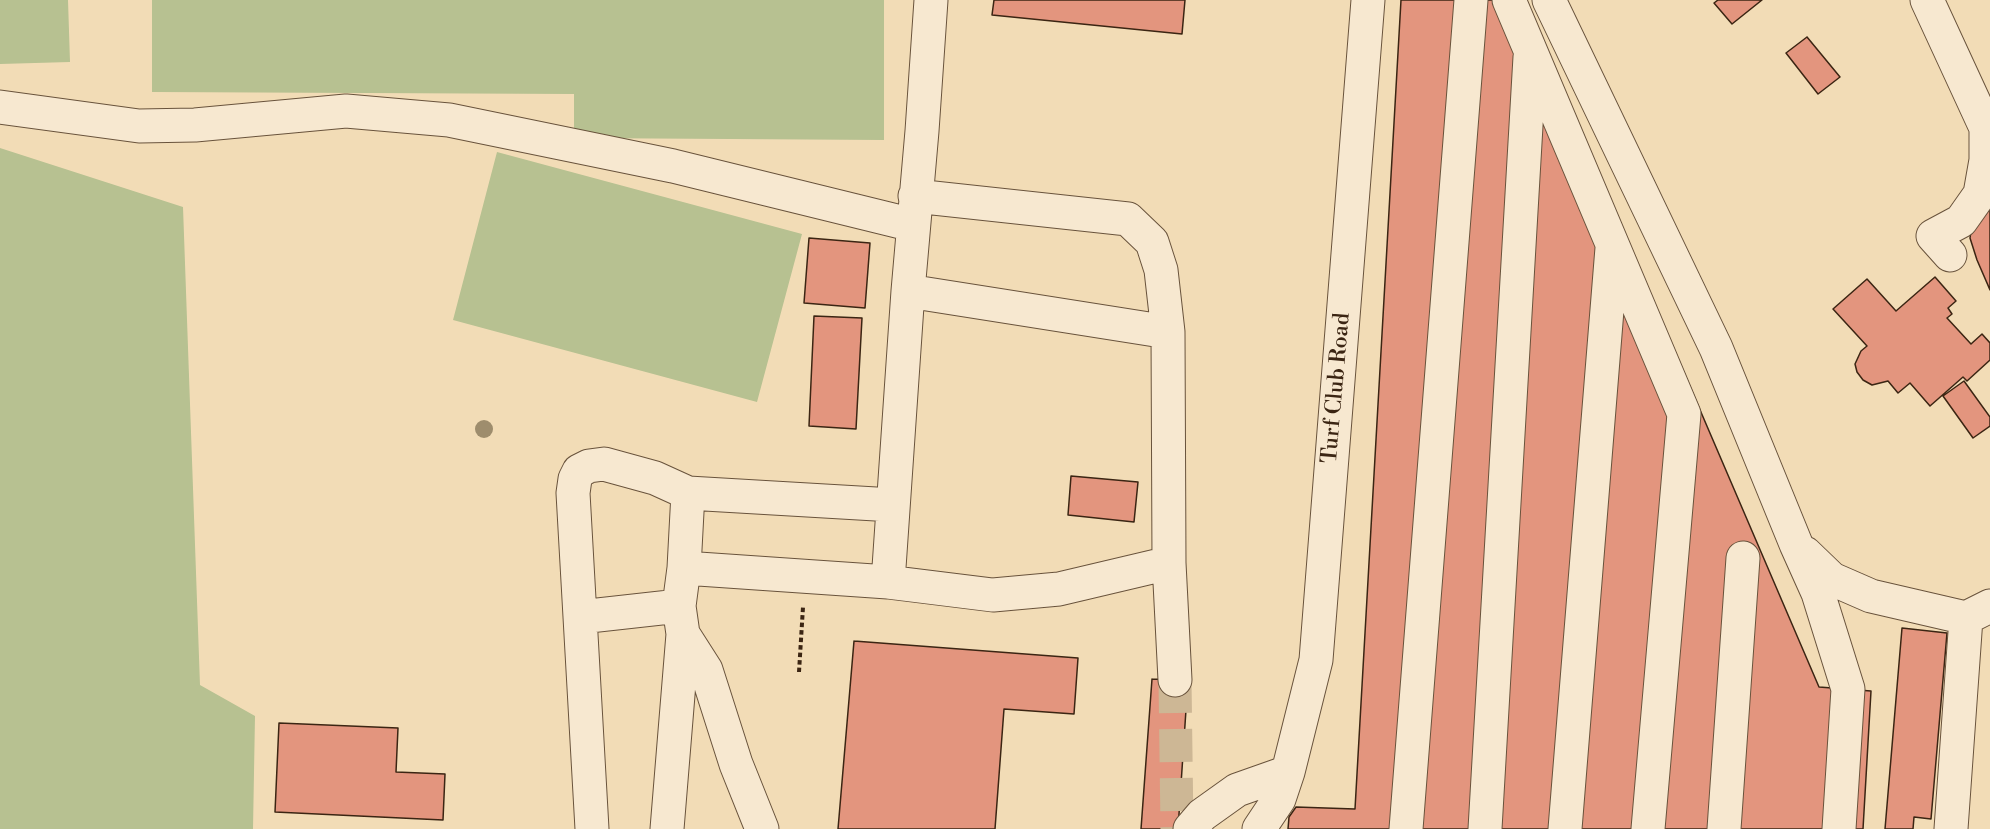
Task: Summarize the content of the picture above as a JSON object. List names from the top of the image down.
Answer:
{
  "streets": {
    "street": ["Turf Club Road"]
  }
}
